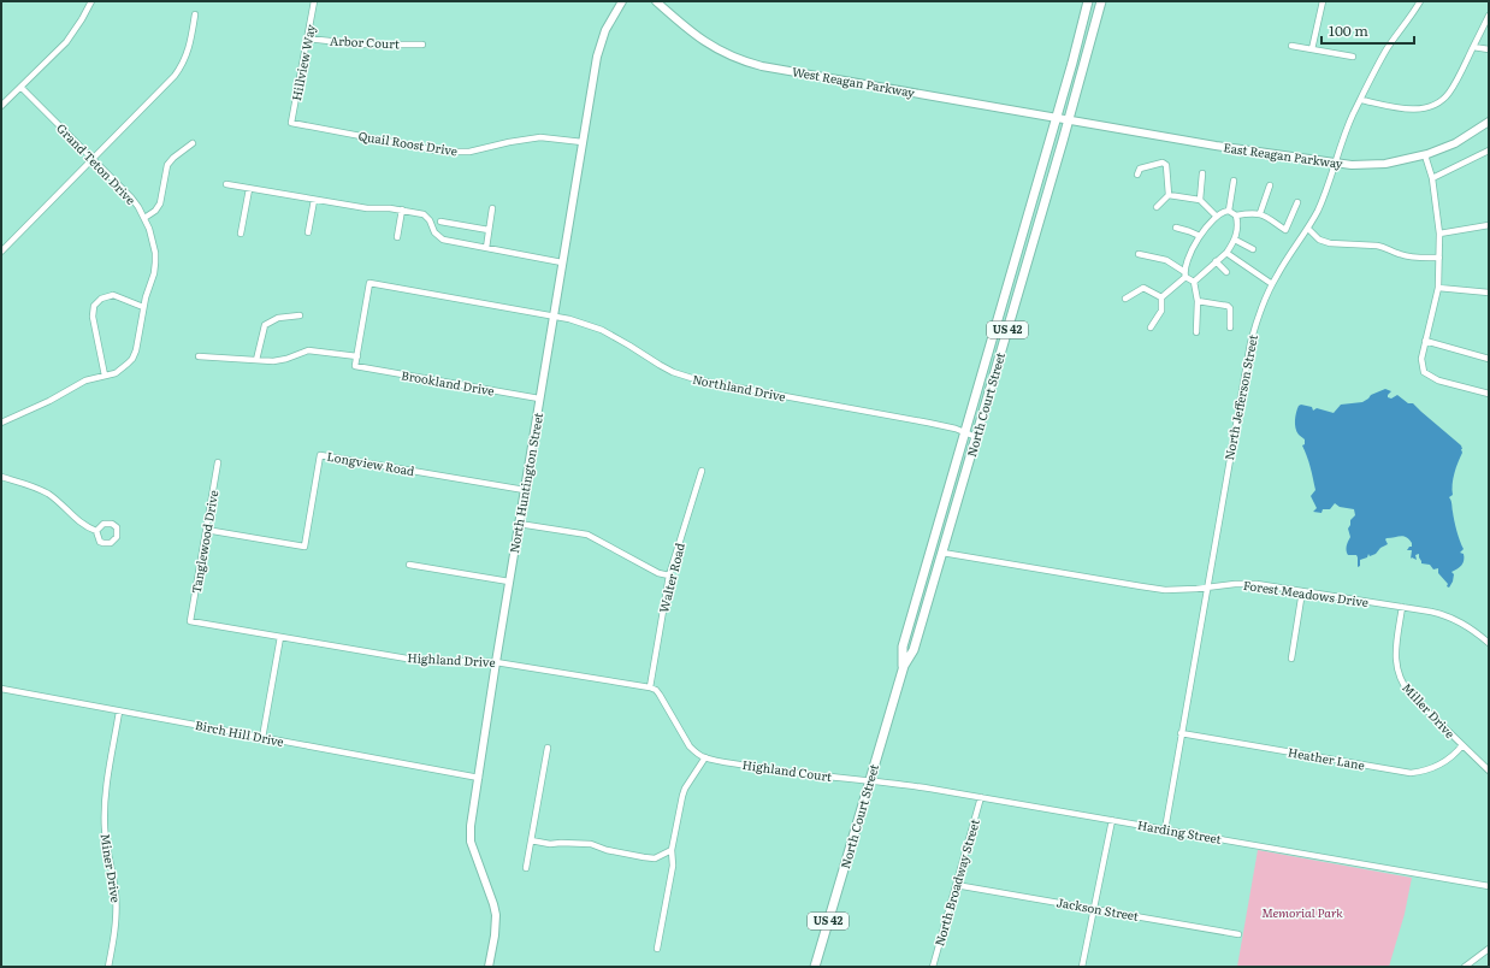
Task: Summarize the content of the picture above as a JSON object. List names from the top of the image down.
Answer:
{
  "streets": {
    "main road": ["US 42", "North Court Street"],
    "street": [
      "Arbor Court",
      "Hillview Way",
      "West Reagan Parkway",
      "Quail Roost Drive",
      "East Reagan Parkway",
      "Grand Teton Drive",
      "Brookland Drive",
      "Northland Drive",
      "North Jefferson Street",
      "Longview Road",
      "North Huntington Street",
      "Tanglewood Drive",
      "Walter Road",
      "Forest Meadows Drive",
      "Highland Drive",
      "Miller Drive",
      "Birch Hill Drive",
      "Heather Lane",
      "Highland Court",
      "Harding Street",
      "Miner Drive",
      "North Broadway Street",
      "Jackson Street"
    ]
  },
  "crossings": [
    ["Arbor Court", "Hillview Way"],
    ["Hillview Way", "Quail Roost Drive"],
    ["West Reagan Parkway", "East Reagan Parkway"],
    ["West Reagan Parkway", "North Court Street"],
    ["Quail Roost Drive", "North Huntington Street"],
    ["East Reagan Parkway", "North Jefferson Street"],
    ["East Reagan Parkway", "North Court Street"],
    ["Brookland Drive", "Northland Drive"],
    ["Brookland Drive", "North Huntington Street"],
    ["Northland Drive", "North Court Street"],
    ["Northland Drive", "North Huntington Street"],
    ["North Jefferson Street", "Forest Meadows Drive"],
    ["North Jefferson Street", "Heather Lane"],
    ["North Jefferson Street", "Harding Street"],
    ["North Court Street", "Forest Meadows Drive"],
    ["North Court Street", "Highland Court"],
    ["North Court Street", "Harding Street"],
    ["Longview Road", "North Huntington Street"],
    ["Longview Road", "Tanglewood Drive"],
    ["North Huntington Street", "Highland Drive"],
    ["North Huntington Street", "Birch Hill Drive"],
    ["Tanglewood Drive", "Highland Drive"],
    ["Walter Road", "Highland Drive"],
    ["Forest Meadows Drive", "Miller Drive"],
    ["Miller Drive", "Heather Lane"],
    ["Birch Hill Drive", "Miner Drive"],
    ["Highland Court", "Harding Street"],
    ["Harding Street", "North Broadway Street"],
    ["North Broadway Street", "Jackson Street"]
  ],
  "parks": ["Memorial Park"],
  "scale_bar": "100 m"
}
